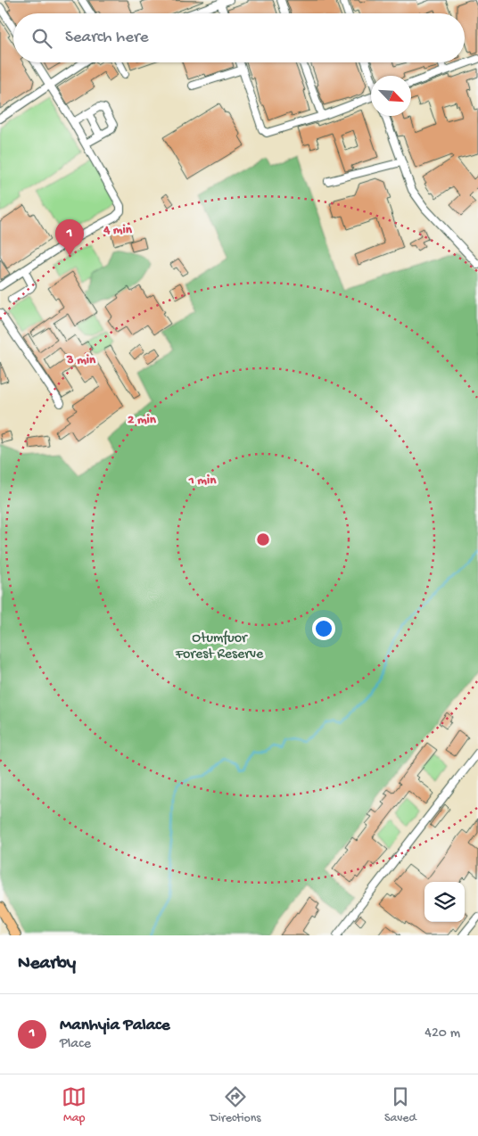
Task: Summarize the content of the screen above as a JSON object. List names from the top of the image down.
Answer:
{
  "parks": ["Otumfuor Forest Reserve"],
  "north": "bottom right",
  "page": {
    "search": "Search here",
    "pins": "1",
    "heading": "Nearby",
    "list": [
      {
        "mark": "1",
        "name": "Manhyia Palace",
        "note": "Place",
        "value": "420 m"
      }
    ],
    "nav": ["Map", "Directions", "Saved"]
  },
  "rings": [
    "4 min",
    "3 min",
    "2 min",
    "1 min"
  ]
}
